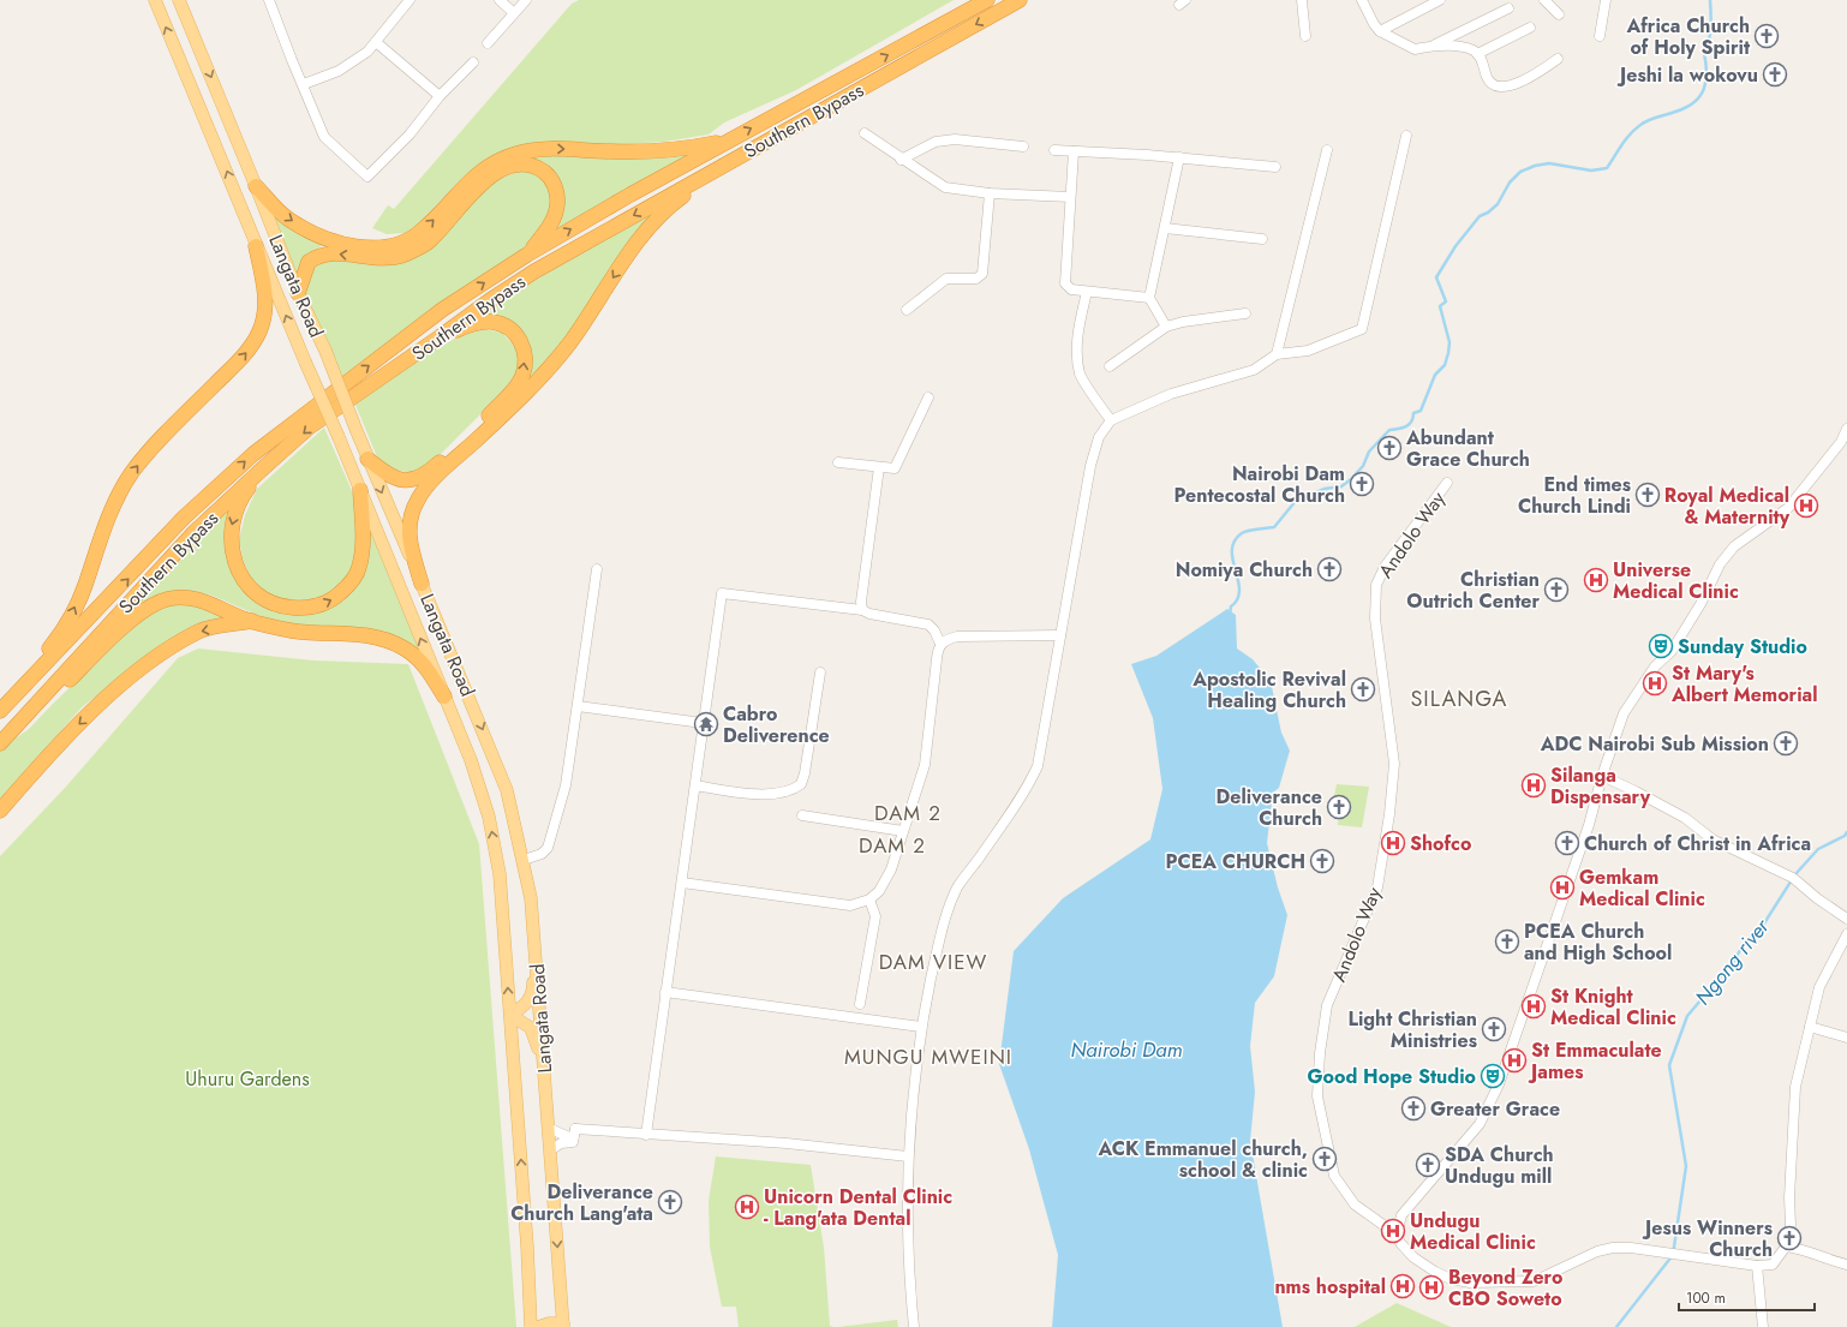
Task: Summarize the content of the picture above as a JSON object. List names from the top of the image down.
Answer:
{
  "streets": {
    "highway": ["Southern Bypass"],
    "main road": ["Langata Road"],
    "street": ["Andolo Way"]
  },
  "districts": [
    "SILANGA",
    "DAM 2",
    "DAM 2",
    "DAM VIEW",
    "MUNGU MWEINI"
  ],
  "water": ["Ngong river", "Nairobi Dam"],
  "parks": ["Uhuru Gardens"],
  "places": {
    "church": [
      "Africa Church of Holy Spirit",
      "Jeshi la wokovu",
      "Abundant Grace Church",
      "Nairobi Dam Pentecostal Church",
      "End times Church Lindi",
      "Nomiya Church",
      "Christian Outrich Center",
      "Apostolic Revival Healing Church",
      "ADC Nairobi Sub Mission",
      "Deliverance Church",
      "Church of Christ in Africa",
      "PCEA CHURCH",
      "PCEA Church and High School",
      "Light Christian Ministries",
      "Greater Grace",
      "ACK Emmanuel church, school & clinic",
      "SDA Church Undugu mill",
      "Deliverance Church Lang'ata",
      "Jesus Winners Church"
    ],
    "hospital": [
      "Royal Medical & Maternity",
      "Universe Medical Clinic",
      "St Mary's Albert Memorial",
      "Silanga Dispensary",
      "Shofco",
      "Gemkam Medical Clinic",
      "St Knight Medical Clinic",
      "St Emmaculate James",
      "Unicorn Dental Clinic - Lang'ata Dental",
      "Undugu Medical Clinic",
      "nms hospital",
      "Beyond Zero CBO Soweto"
    ],
    "theatre": ["Sunday Studio", "Good Hope Studio"],
    "temple": ["Cabro Deliverence"]
  },
  "scale_bar": "100 m"
}
